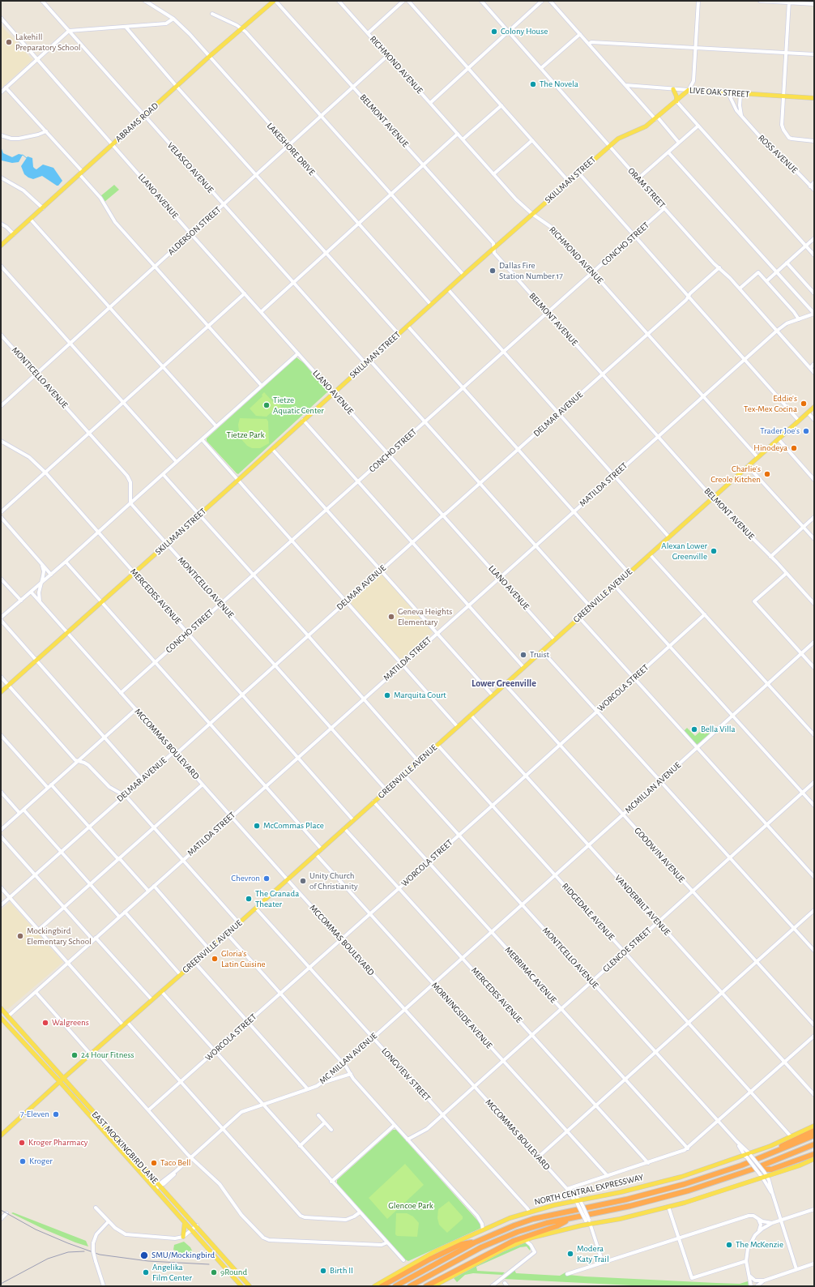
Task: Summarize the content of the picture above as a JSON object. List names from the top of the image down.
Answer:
{
  "streets": {
    "highway": ["NORTH CENTRAL EXPRESSWAY"],
    "main road": [
      "LIVE OAK STREET",
      "ABRAMS ROAD",
      "SKILLMAN STREET",
      "GREENVILLE AVENUE",
      "EAST MOCKINGBIRD LANE"
    ],
    "street": [
      "RICHMOND AVENUE",
      "BELMONT AVENUE",
      "LAKESHORE DRIVE",
      "ROSS AVENUE",
      "VELASCO AVENUE",
      "ORAM STREET",
      "LLANO AVENUE",
      "ALDERSON STREET",
      "CONCHO STREET",
      "MONTICELLO AVENUE",
      "DELMAR AVENUE",
      "MATILDA STREET",
      "MERCEDES AVENUE",
      "WORCOLA STREET",
      "MCCOMMAS BOULEVARD",
      "MCMILLAN AVENUE",
      "GOODWIN AVENUE",
      "VANDERBILT AVENUE",
      "RIDGEDALE AVENUE",
      "GLENCOE STREET",
      "MERRIMAC AVENUE",
      "MORNINGSIDE AVENUE",
      "MC MILLAN AVENUE",
      "LONGVIEW STREET"
    ]
  },
  "crossings": [
    ["RICHMOND AVENUE", "SKILLMAN STREET"],
    ["RICHMOND AVENUE", "ALDERSON STREET"],
    ["RICHMOND AVENUE", "CONCHO STREET"],
    ["RICHMOND AVENUE", "DELMAR AVENUE"],
    ["RICHMOND AVENUE", "MATILDA STREET"],
    ["RICHMOND AVENUE", "GREENVILLE AVENUE"],
    ["LIVE OAK STREET", "ROSS AVENUE"],
    ["LIVE OAK STREET", "SKILLMAN STREET"],
    ["BELMONT AVENUE", "ABRAMS ROAD"],
    ["BELMONT AVENUE", "SKILLMAN STREET"],
    ["BELMONT AVENUE", "ALDERSON STREET"],
    ["BELMONT AVENUE", "CONCHO STREET"],
    ["BELMONT AVENUE", "DELMAR AVENUE"],
    ["BELMONT AVENUE", "MATILDA STREET"],
    ["BELMONT AVENUE", "GREENVILLE AVENUE"],
    ["ABRAMS ROAD", "LAKESHORE DRIVE"],
    ["ABRAMS ROAD", "VELASCO AVENUE"],
    ["ABRAMS ROAD", "LLANO AVENUE"],
    ["LAKESHORE DRIVE", "SKILLMAN STREET"],
    ["LAKESHORE DRIVE", "ALDERSON STREET"],
    ["VELASCO AVENUE", "SKILLMAN STREET"],
    ["VELASCO AVENUE", "ALDERSON STREET"],
    ["SKILLMAN STREET", "ORAM STREET"],
    ["SKILLMAN STREET", "LLANO AVENUE"],
    ["SKILLMAN STREET", "MONTICELLO AVENUE"],
    ["SKILLMAN STREET", "MERCEDES AVENUE"],
    ["SKILLMAN STREET", "MCCOMMAS BOULEVARD"],
    ["ORAM STREET", "CONCHO STREET"],
    ["ORAM STREET", "DELMAR AVENUE"],
    ["ORAM STREET", "MATILDA STREET"],
    ["LLANO AVENUE", "ALDERSON STREET"],
    ["LLANO AVENUE", "CONCHO STREET"],
    ["LLANO AVENUE", "DELMAR AVENUE"],
    ["LLANO AVENUE", "MATILDA STREET"],
    ["LLANO AVENUE", "GREENVILLE AVENUE"],
    ["ALDERSON STREET", "MONTICELLO AVENUE"],
    ["CONCHO STREET", "MONTICELLO AVENUE"],
    ["CONCHO STREET", "MERCEDES AVENUE"],
    ["CONCHO STREET", "MCCOMMAS BOULEVARD"],
    ["MONTICELLO AVENUE", "DELMAR AVENUE"],
    ["MONTICELLO AVENUE", "MATILDA STREET"],
    ["MONTICELLO AVENUE", "GREENVILLE AVENUE"],
    ["MONTICELLO AVENUE", "WORCOLA STREET"],
    ["MONTICELLO AVENUE", "MCMILLAN AVENUE"],
    ["MONTICELLO AVENUE", "GLENCOE STREET"],
    ["MONTICELLO AVENUE", "NORTH CENTRAL EXPRESSWAY"],
    ["DELMAR AVENUE", "MERCEDES AVENUE"],
    ["DELMAR AVENUE", "MCCOMMAS BOULEVARD"],
    ["MATILDA STREET", "MERCEDES AVENUE"],
    ["MATILDA STREET", "MCCOMMAS BOULEVARD"],
    ["MATILDA STREET", "EAST MOCKINGBIRD LANE"],
    ["GREENVILLE AVENUE", "MERCEDES AVENUE"],
    ["GREENVILLE AVENUE", "MCCOMMAS BOULEVARD"],
    ["GREENVILLE AVENUE", "GOODWIN AVENUE"],
    ["GREENVILLE AVENUE", "VANDERBILT AVENUE"],
    ["GREENVILLE AVENUE", "RIDGEDALE AVENUE"],
    ["GREENVILLE AVENUE", "MERRIMAC AVENUE"],
    ["GREENVILLE AVENUE", "MORNINGSIDE AVENUE"],
    ["GREENVILLE AVENUE", "LONGVIEW STREET"],
    ["GREENVILLE AVENUE", "EAST MOCKINGBIRD LANE"],
    ["MERCEDES AVENUE", "WORCOLA STREET"],
    ["MERCEDES AVENUE", "GLENCOE STREET"],
    ["MERCEDES AVENUE", "MC MILLAN AVENUE"],
    ["WORCOLA STREET", "MCCOMMAS BOULEVARD"],
    ["WORCOLA STREET", "GOODWIN AVENUE"],
    ["WORCOLA STREET", "VANDERBILT AVENUE"],
    ["WORCOLA STREET", "RIDGEDALE AVENUE"],
    ["WORCOLA STREET", "MERRIMAC AVENUE"],
    ["WORCOLA STREET", "MORNINGSIDE AVENUE"],
    ["WORCOLA STREET", "LONGVIEW STREET"],
    ["MCCOMMAS BOULEVARD", "GLENCOE STREET"],
    ["MCCOMMAS BOULEVARD", "MC MILLAN AVENUE"],
    ["MCCOMMAS BOULEVARD", "NORTH CENTRAL EXPRESSWAY"],
    ["MCMILLAN AVENUE", "GOODWIN AVENUE"],
    ["MCMILLAN AVENUE", "VANDERBILT AVENUE"],
    ["MCMILLAN AVENUE", "RIDGEDALE AVENUE"],
    ["MCMILLAN AVENUE", "MERRIMAC AVENUE"],
    ["MCMILLAN AVENUE", "MC MILLAN AVENUE"],
    ["GOODWIN AVENUE", "GLENCOE STREET"],
    ["VANDERBILT AVENUE", "GLENCOE STREET"],
    ["RIDGEDALE AVENUE", "GLENCOE STREET"],
    ["RIDGEDALE AVENUE", "NORTH CENTRAL EXPRESSWAY"],
    ["GLENCOE STREET", "MERRIMAC AVENUE"],
    ["GLENCOE STREET", "MORNINGSIDE AVENUE"],
    ["GLENCOE STREET", "LONGVIEW STREET"],
    ["MERRIMAC AVENUE", "MC MILLAN AVENUE"],
    ["MORNINGSIDE AVENUE", "MC MILLAN AVENUE"],
    ["MC MILLAN AVENUE", "LONGVIEW STREET"],
    ["MC MILLAN AVENUE", "EAST MOCKINGBIRD LANE"],
    ["LONGVIEW STREET", "NORTH CENTRAL EXPRESSWAY"]
  ],
  "districts": ["Lower Greenville"],
  "parks": ["Tietze Park", "Glencoe Park"],
  "places": [
    "Colony House",
    "Lakehill Preparatory School",
    "The Novela",
    "Dallas Fire Station Number 17",
    "Eddie's Tex-Mex Cocina",
    "Tietze Aquatic Center",
    "Trader Joe's",
    "Hinodeya",
    "Charlie's Creole Kitchen",
    "Alexan Lower Greenville",
    "Geneva Heights Elementary",
    "Truist",
    "Marquita Court",
    "Bella Villa",
    "McCommas Place",
    "Chevron",
    "Unity Church of Christianity",
    "The Granada Theater",
    "Mockingbird Elementary School",
    "Gloria's Latin Cuisine",
    "Walgreens",
    "24 Hour Fitness",
    "7-Eleven",
    "Kroger Pharmacy",
    "Kroger",
    "Taco Bell",
    "The McKenzie",
    "Modera Katy Trail",
    "SMU/Mockingbird",
    "Birth II",
    "Angelika Film Center",
    "9Round"
  ]
}
